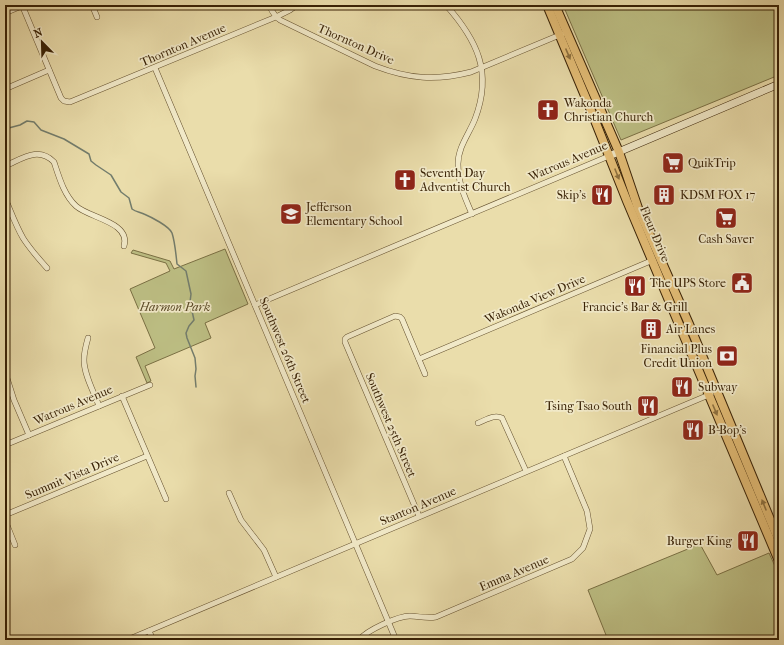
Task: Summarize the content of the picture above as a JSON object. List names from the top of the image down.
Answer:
{
  "streets": {
    "main road": ["Fleur Drive"],
    "street": [
      "Thornton Drive",
      "Thornton Avenue",
      "Watrous Avenue",
      "Wakonda View Drive",
      "Southwest 26th Street",
      "Southwest 25th Street",
      "Summit Vista Drive",
      "Stanton Avenue",
      "Emma Avenue"
    ]
  },
  "crossings": [
    ["Thornton Drive", "Thornton Avenue"],
    ["Thornton Drive", "Fleur Drive"],
    ["Thornton Avenue", "Southwest 26th Street"],
    ["Watrous Avenue", "Fleur Drive"],
    ["Watrous Avenue", "Southwest 26th Street"],
    ["Fleur Drive", "Wakonda View Drive"],
    ["Fleur Drive", "Stanton Avenue"],
    ["Wakonda View Drive", "Southwest 25th Street"],
    ["Southwest 26th Street", "Stanton Avenue"],
    ["Southwest 26th Street", "Emma Avenue"],
    ["Southwest 25th Street", "Stanton Avenue"],
    ["Stanton Avenue", "Emma Avenue"]
  ],
  "parks": ["Harmon Park"],
  "places": {
    "church": ["Wakonda Christian Church", "Seventh Day Adventist Church"],
    "supermarket": ["QuikTrip", "Cash Saver"],
    "restaurant": [
      "Skip's",
      "Francie's Bar & Grill",
      "Subway",
      "Tsing Tsao South",
      "B-Bop's",
      "Burger King"
    ],
    "building": ["KDSM FOX 17", "Air Lanes"],
    "school or university": ["Jefferson Elementary School"],
    "public building": ["The UPS Store"],
    "bank": ["Financial Plus Credit Union"]
  },
  "north": "top left"
}
